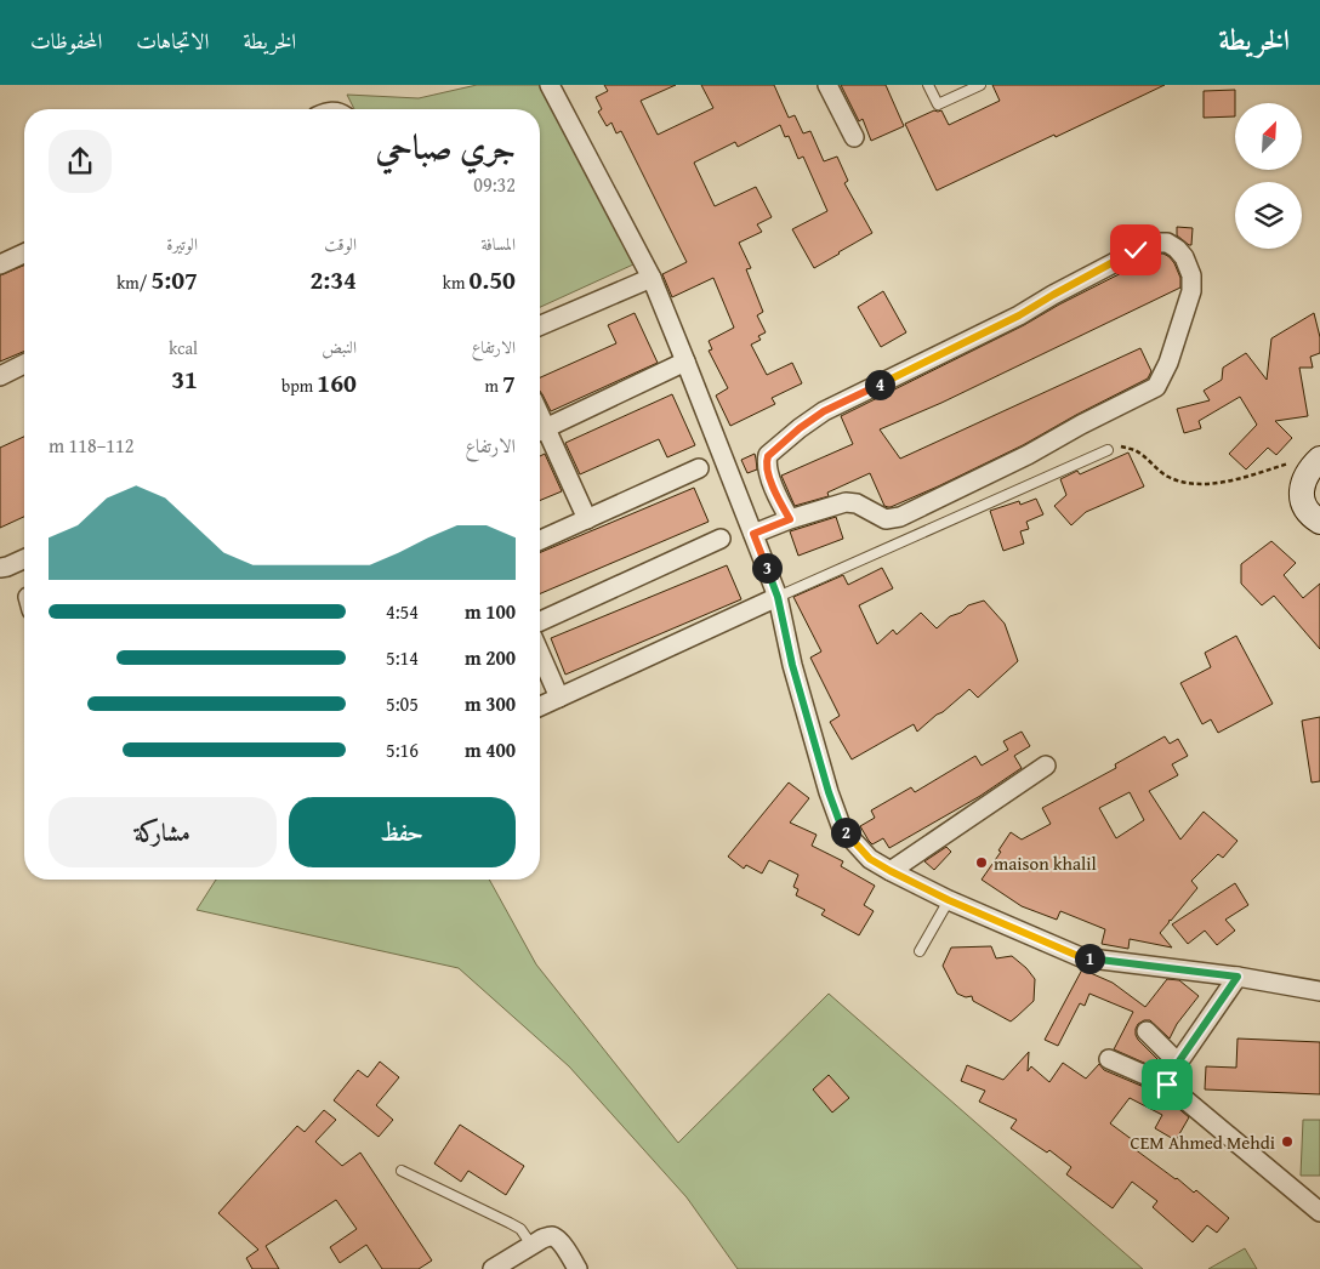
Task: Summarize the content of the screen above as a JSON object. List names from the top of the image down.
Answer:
{
  "places": ["maison khalil", "CEM Ahmed Mehdi"],
  "north": "top right",
  "page": {
    "header": "الخريطة",
    "nav": ["الخريطة", "الاتجاهات", "المحفوظات"],
    "heading": ["جري صباحي", "09:32"],
    "stats": [
      ["المسافة", "0.50 km"],
      ["الوقت", "2:34"],
      ["الوتيرة", "5:07 /km"],
      ["الارتفاع", "7 m"],
      ["النبض", "160 bpm"],
      ["kcal", "31"]
    ],
    "pins": [
      "4",
      "3",
      "2",
      "1"
    ],
    "chart": ["الارتفاع", "112–118 m"],
    "list": [
      {
        "name": "100 m",
        "note": "4:54"
      },
      {
        "name": "200 m",
        "note": "5:14"
      },
      {
        "name": "300 m",
        "note": "5:05"
      },
      {
        "name": "400 m",
        "note": "5:16"
      }
    ],
    "buttons": ["حفظ", "مشاركة"]
  }
}
